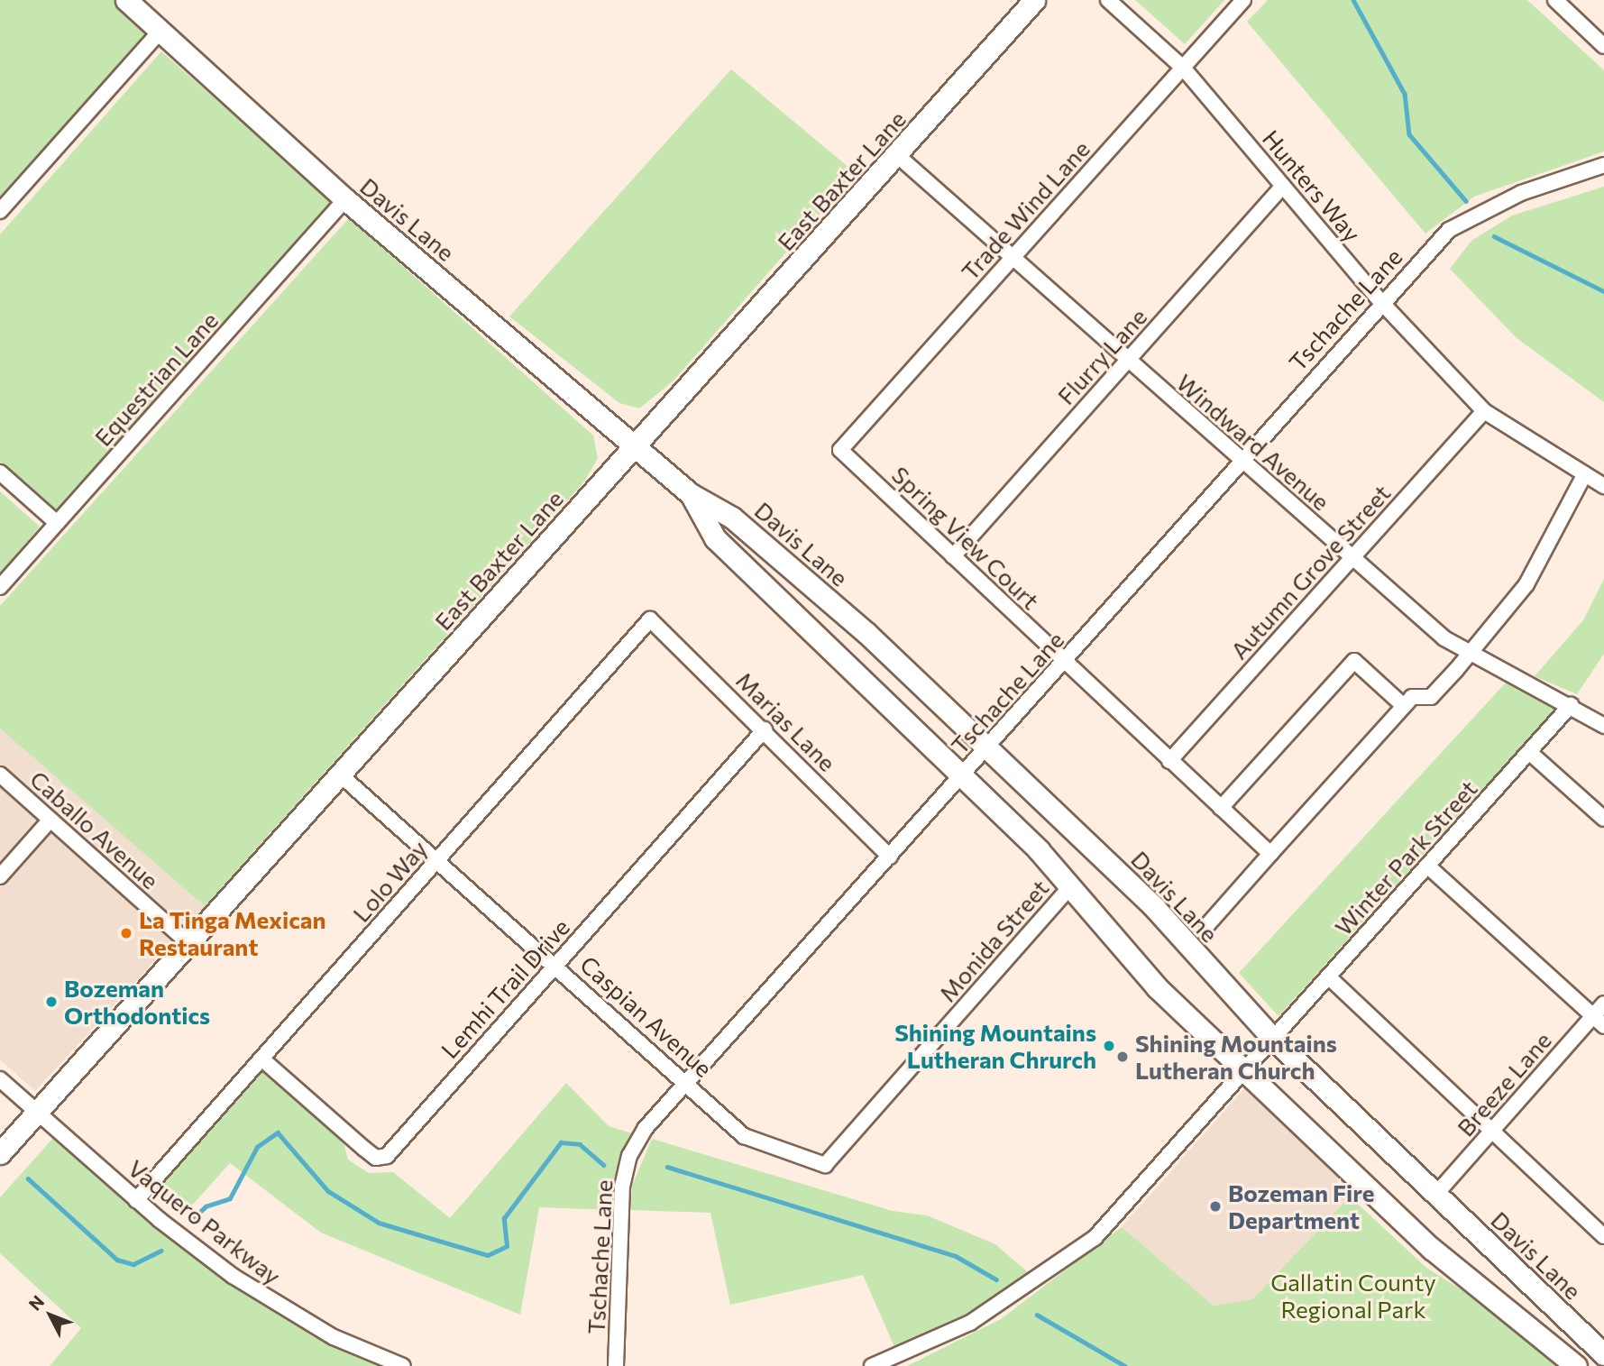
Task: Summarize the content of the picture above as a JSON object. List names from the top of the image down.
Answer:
{
  "streets": {
    "main road": ["East Baxter Lane", "Davis Lane"],
    "street": [
      "Hunters Way",
      "Trade Wind Lane",
      "Tschache Lane",
      "Flurry Lane",
      "Equestrian Lane",
      "Windward Avenue",
      "Spring View Court",
      "Autumn Grove Street",
      "Marias Lane",
      "Caballo Avenue",
      "Winter Park Street",
      "Lolo Way",
      "Monida Street",
      "Lemhi Trail Drive",
      "Caspian Avenue",
      "Breeze Lane",
      "Vaquero Parkway"
    ]
  },
  "crossings": [
    ["East Baxter Lane", "Davis Lane"],
    ["East Baxter Lane", "Windward Avenue"],
    ["East Baxter Lane", "Caballo Avenue"],
    ["East Baxter Lane", "Caspian Avenue"],
    ["East Baxter Lane", "Vaquero Parkway"],
    ["Hunters Way", "Trade Wind Lane"],
    ["Hunters Way", "Tschache Lane"],
    ["Hunters Way", "Flurry Lane"],
    ["Hunters Way", "Autumn Grove Street"],
    ["Trade Wind Lane", "Windward Avenue"],
    ["Trade Wind Lane", "Spring View Court"],
    ["Davis Lane", "Tschache Lane"],
    ["Davis Lane", "Equestrian Lane"],
    ["Davis Lane", "Winter Park Street"],
    ["Davis Lane", "Monida Street"],
    ["Davis Lane", "Breeze Lane"],
    ["Tschache Lane", "Windward Avenue"],
    ["Tschache Lane", "Spring View Court"],
    ["Tschache Lane", "Marias Lane"],
    ["Tschache Lane", "Caspian Avenue"],
    ["Flurry Lane", "Windward Avenue"],
    ["Flurry Lane", "Spring View Court"],
    ["Windward Avenue", "Autumn Grove Street"],
    ["Windward Avenue", "Winter Park Street"],
    ["Spring View Court", "Autumn Grove Street"],
    ["Marias Lane", "Lolo Way"],
    ["Marias Lane", "Lemhi Trail Drive"],
    ["Lolo Way", "Lemhi Trail Drive"],
    ["Lolo Way", "Caspian Avenue"],
    ["Lolo Way", "Vaquero Parkway"],
    ["Monida Street", "Caspian Avenue"],
    ["Lemhi Trail Drive", "Caspian Avenue"]
  ],
  "parks": ["Gallatin County Regional Park"],
  "places": [
    "La Tinga Mexican Restaurant",
    "Bozeman Orthodontics",
    "Shining Mountains Lutheran Chrurch",
    "Shining Mountains Lutheran Church",
    "Bozeman Fire Department"
  ],
  "north": "top left"
}
